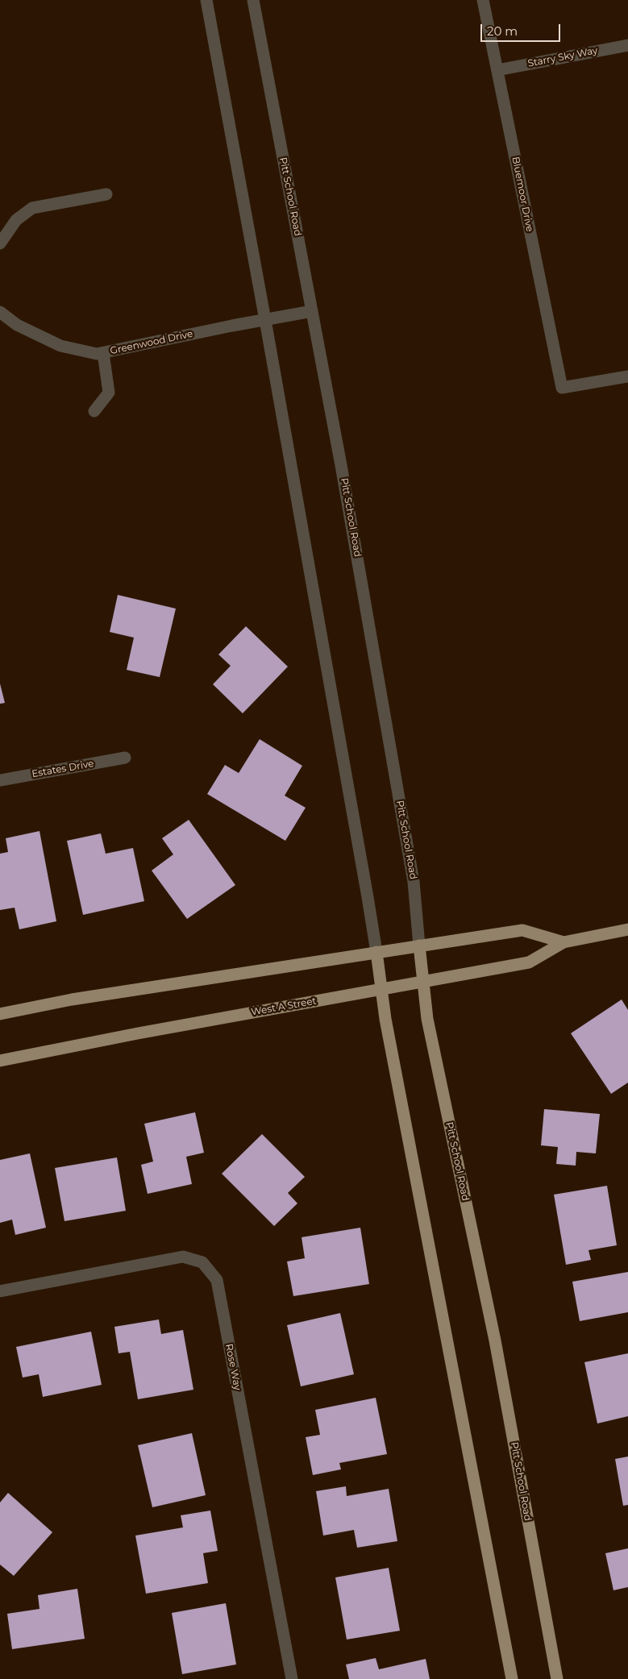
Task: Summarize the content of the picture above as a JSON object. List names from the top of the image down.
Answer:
{
  "streets": {
    "main road": ["Pitt School Road", "West A Street"],
    "street": [
      "Starry Sky Way",
      "Bluemoor Drive",
      "Greenwood Drive",
      "Estates Drive",
      "Rose Way"
    ]
  },
  "crossings": [
    ["Starry Sky Way", "Bluemoor Drive"],
    ["Pitt School Road", "Greenwood Drive"],
    ["Pitt School Road", "West A Street"]
  ],
  "scale_bar": "20 m"
}
